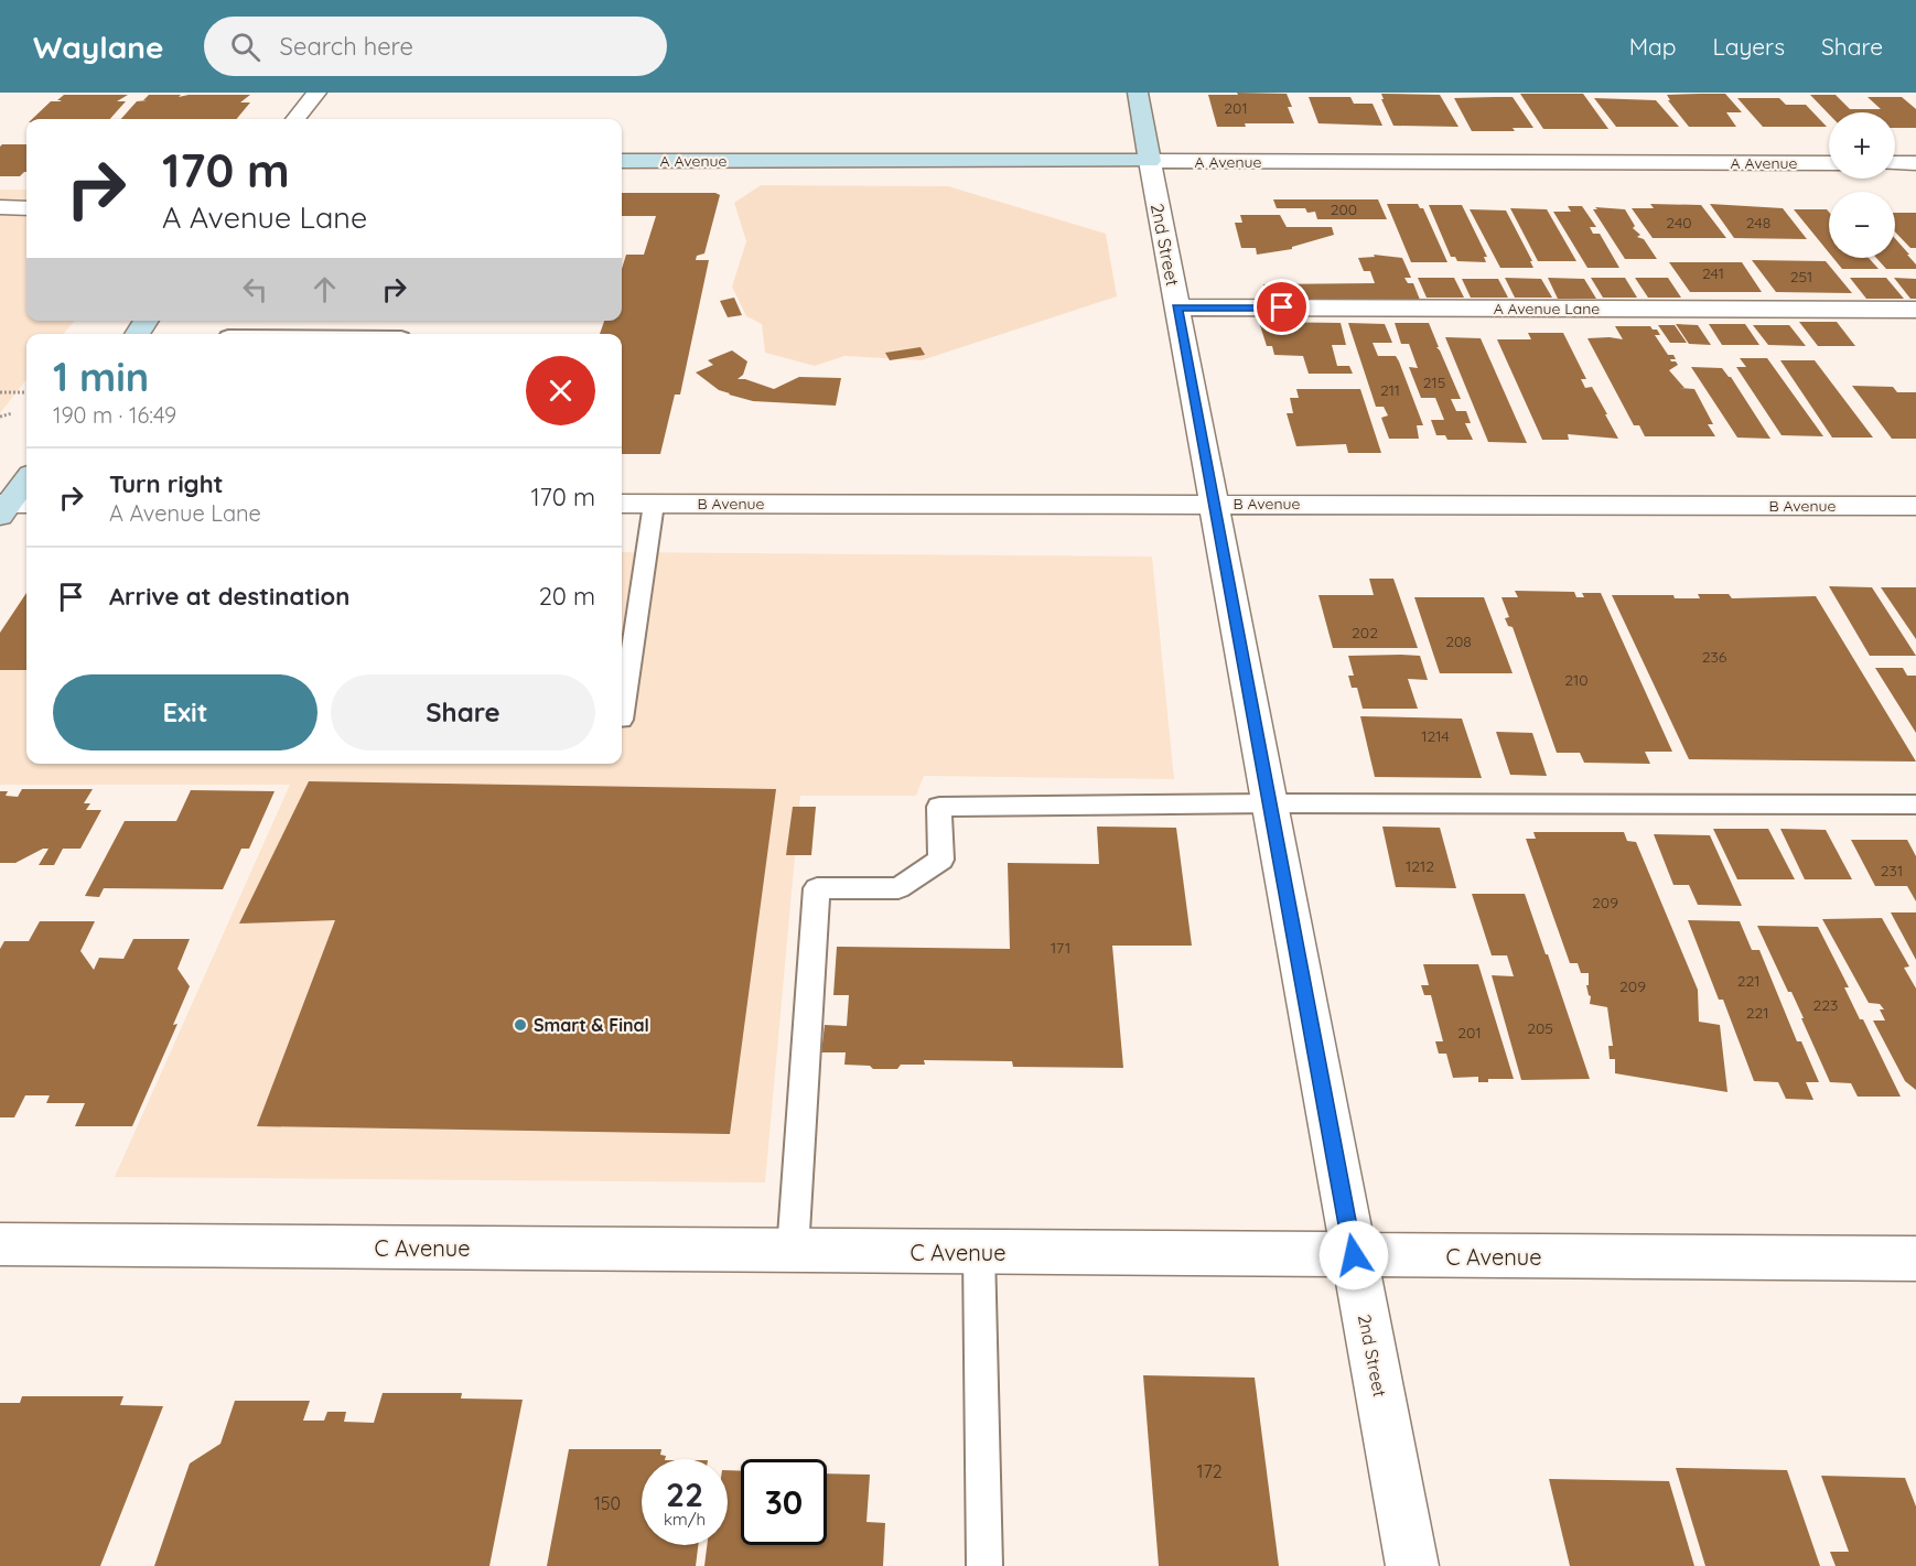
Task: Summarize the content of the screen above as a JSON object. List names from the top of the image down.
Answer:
{
  "streets": {
    "main road": ["A Avenue", "2nd Street"],
    "street": ["A Avenue Lane", "B Avenue", "C Avenue"]
  },
  "crossings": [
    ["A Avenue", "2nd Street"],
    ["2nd Street", "A Avenue Lane"],
    ["2nd Street", "B Avenue"],
    ["2nd Street", "C Avenue"]
  ],
  "places": ["Smart & Final"],
  "house_numbers": [
    "201",
    "200",
    "240",
    "248",
    "241",
    "251",
    "215",
    "211",
    "202",
    "208",
    "236",
    "210",
    "1214",
    "1212",
    "231",
    "209",
    "171",
    "221",
    "209",
    "223",
    "221",
    "205",
    "201",
    "172",
    "150"
  ],
  "page": {
    "header": "Waylane",
    "search": "Search here",
    "nav": ["Map", "Layers", "Share"],
    "map_buttons": ["+", "−"],
    "turn": ["170 m", "A Avenue Lane"],
    "heading": ["1 min", "190 m · 16:49"],
    "list": [
      {
        "name": "Turn right",
        "note": "A Avenue Lane",
        "value": "170 m"
      },
      {
        "name": "Arrive at destination",
        "value": "20 m"
      }
    ],
    "buttons": ["Exit", "Share"],
    "speed": "22 km/h",
    "limit": "30"
  }
}
